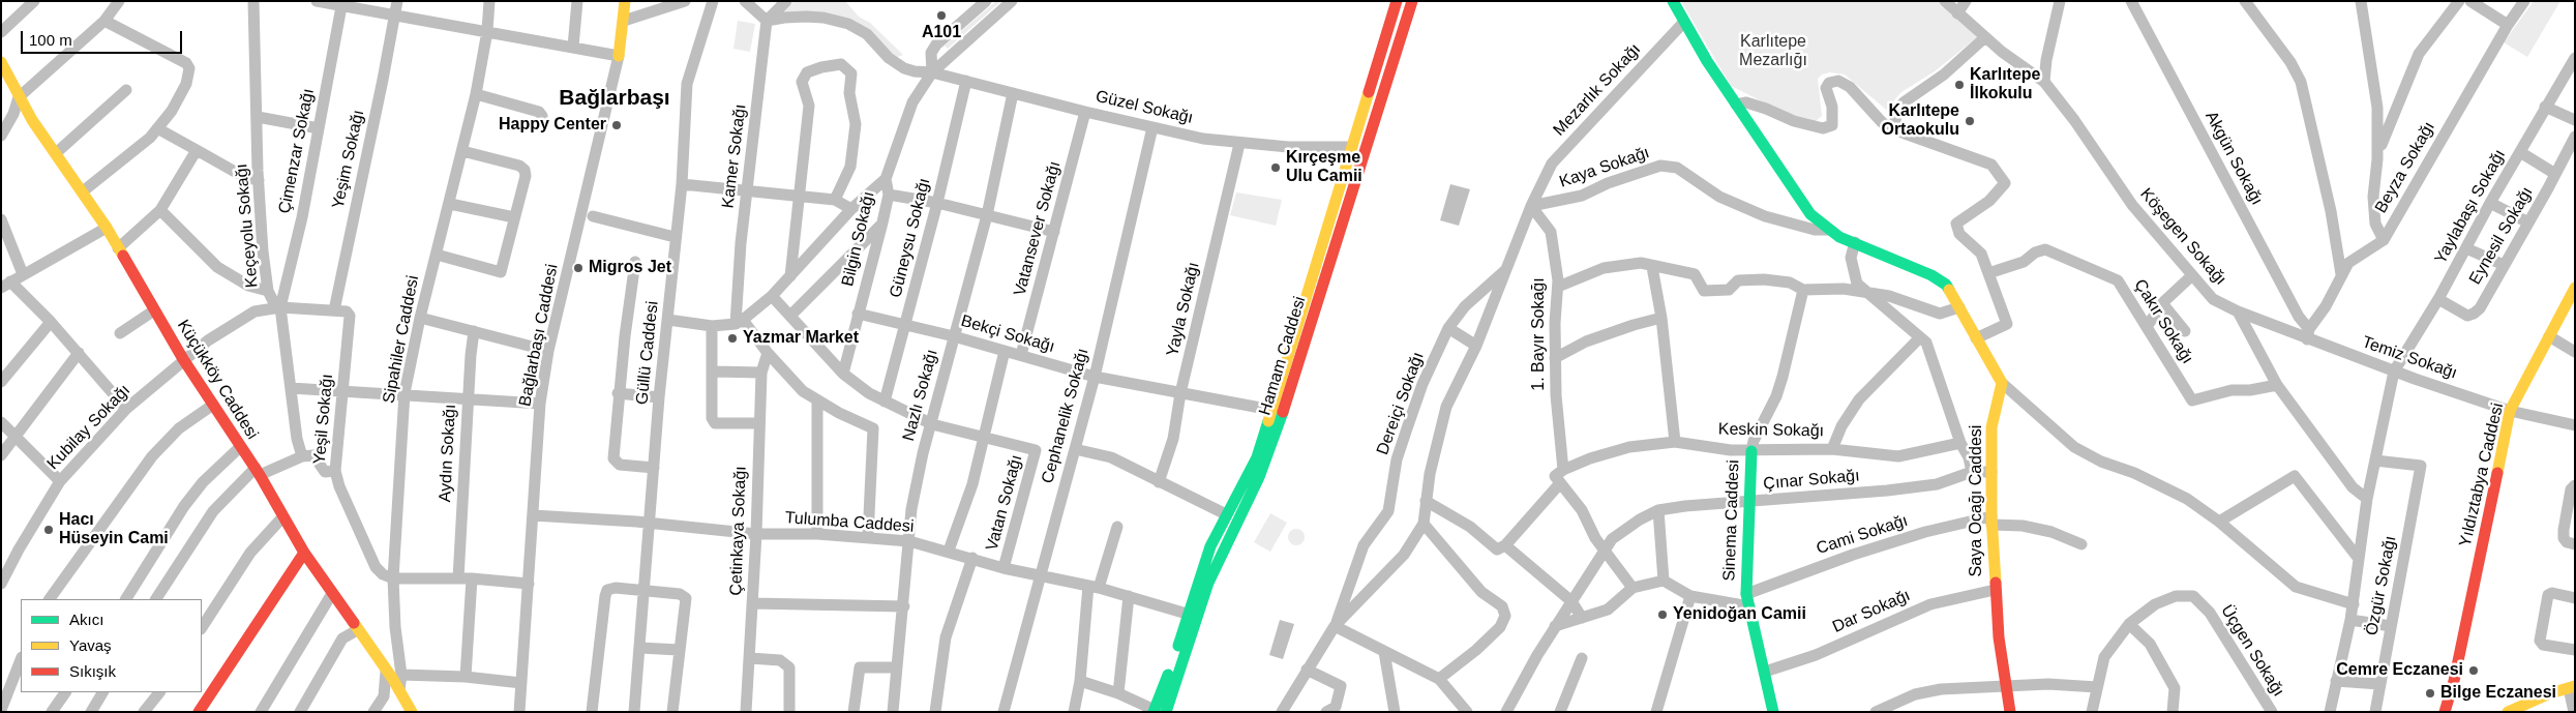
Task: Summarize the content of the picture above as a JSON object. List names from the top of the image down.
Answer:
{
  "streets": {
    "main road": [
      "Bağlarbaşı Caddesi",
      "Hamam Caddesi",
      "Küçükköy Caddesi",
      "Yıldıztabya Caddesi",
      "Saya Ocağı Caddesi",
      "Sinema Caddesi"
    ],
    "street": [
      "Mezarlık Sokağı",
      "Güzel Sokağı",
      "Çimenzar Sokağı",
      "Kamer Sokağı",
      "Akgün Sokağı",
      "Yeşim Sokağı",
      "Kaya Sokağı",
      "Beyza Sokağı",
      "Yaylabaşı Sokağı",
      "Keçeyolu Sokağı",
      "Vatansever Sokağı",
      "Eynesil Sokağı",
      "Köşegen Sokağı",
      "Güneysu Sokağı",
      "Bilgin Sokağı",
      "Yayla Sokağı",
      "Çakır Sokağı",
      "Bekçi Sokağı",
      "1. Bayır Sokağı",
      "Sipahiler Caddesi",
      "Güllü Caddesi",
      "Temiz Sokağı",
      "Nazlı Sokağı",
      "Dereiçi Sokağı",
      "Cephanelik Sokağı",
      "Yeşil Sokağı",
      "Kubilay Sokağı",
      "Keskin Sokağı",
      "Aydın Sokağı",
      "Çınar Sokağı",
      "Vatan Sokağı",
      "Tulumba Caddesi",
      "Çetinkaya Sokağı",
      "Cami Sokağı",
      "Özgür Sokağı",
      "Dar Sokağı",
      "Üçgen Sokağı"
    ]
  },
  "crossings": [
    ["Mezarlık Sokağı", "Kaya Sokağı"],
    ["Mezarlık Sokağı", "1. Bayır Sokağı"],
    ["Mezarlık Sokağı", "Dereiçi Sokağı"],
    ["Güzel Sokağı", "Kamer Sokağı"],
    ["Güzel Sokağı", "Vatansever Sokağı"],
    ["Güzel Sokağı", "Güneysu Sokağı"],
    ["Güzel Sokağı", "Bilgin Sokağı"],
    ["Güzel Sokağı", "Yayla Sokağı"],
    ["Güzel Sokağı", "Hamam Caddesi"],
    ["Güzel Sokağı", "Nazlı Sokağı"],
    ["Güzel Sokağı", "Cephanelik Sokağı"],
    ["Çimenzar Sokağı", "Keçeyolu Sokağı"],
    ["Çimenzar Sokağı", "Kubilay Sokağı"],
    ["Akgün Sokağı", "Beyza Sokağı"],
    ["Akgün Sokağı", "Temiz Sokağı"],
    ["Yeşim Sokağı", "Yeşil Sokağı"],
    ["Kaya Sokağı", "1. Bayır Sokağı"],
    ["Beyza Sokağı", "Temiz Sokağı"],
    ["Yaylabaşı Sokağı", "Eynesil Sokağı"],
    ["Yaylabaşı Sokağı", "Temiz Sokağı"],
    ["Yaylabaşı Sokağı", "Özgür Sokağı"],
    ["Keçeyolu Sokağı", "Kubilay Sokağı"],
    ["Vatansever Sokağı", "Bekçi Sokağı"],
    ["Köşegen Sokağı", "Temiz Sokağı"],
    ["Güneysu Sokağı", "Bekçi Sokağı"],
    ["Güneysu Sokağı", "Vatan Sokağı"],
    ["Bilgin Sokağı", "Bekçi Sokağı"],
    ["Bilgin Sokağı", "Vatan Sokağı"],
    ["Yayla Sokağı", "Bekçi Sokağı"],
    ["Bekçi Sokağı", "Hamam Caddesi"],
    ["Bekçi Sokağı", "Nazlı Sokağı"],
    ["Bekçi Sokağı", "Cephanelik Sokağı"],
    ["1. Bayır Sokağı", "Keskin Sokağı"],
    ["Bağlarbaşı Caddesi", "Tulumba Caddesi"],
    ["Sipahiler Caddesi", "Küçükköy Caddesi"],
    ["Sipahiler Caddesi", "Yeşil Sokağı"],
    ["Güllü Caddesi", "Tulumba Caddesi"],
    ["Hamam Caddesi", "Tulumba Caddesi"],
    ["Temiz Sokağı", "Yıldıztabya Caddesi"],
    ["Küçükköy Caddesi", "Kubilay Sokağı"],
    ["Nazlı Sokağı", "Vatan Sokağı"],
    ["Nazlı Sokağı", "Tulumba Caddesi"],
    ["Cephanelik Sokağı", "Tulumba Caddesi"],
    ["Keskin Sokağı", "Sinema Caddesi"],
    ["Çınar Sokağı", "Saya Ocağı Caddesi"],
    ["Çınar Sokağı", "Sinema Caddesi"],
    ["Saya Ocağı Caddesi", "Cami Sokağı"],
    ["Saya Ocağı Caddesi", "Dar Sokağı"],
    ["Vatan Sokağı", "Tulumba Caddesi"],
    ["Sinema Caddesi", "Cami Sokağı"],
    ["Sinema Caddesi", "Dar Sokağı"],
    ["Tulumba Caddesi", "Çetinkaya Sokağı"]
  ],
  "districts": ["Bağlarbaşı"],
  "parks": ["Karlıtepe Mezarlığı"],
  "places": [
    "A101",
    "Karlıtepe İlkokulu",
    "Karlıtepe Ortaokulu",
    "Happy Center",
    "Kırçeşme Ulu Camii",
    "Migros Jet",
    "Yazmar Market",
    "Hacı Hüseyin Cami",
    "Yenidoğan Camii",
    "Cemre Eczanesi",
    "Bilge Eczanesi"
  ],
  "legend": ["Akıcı", "Yavaş", "Sıkışık"],
  "scale_bar": "100 m"
}
